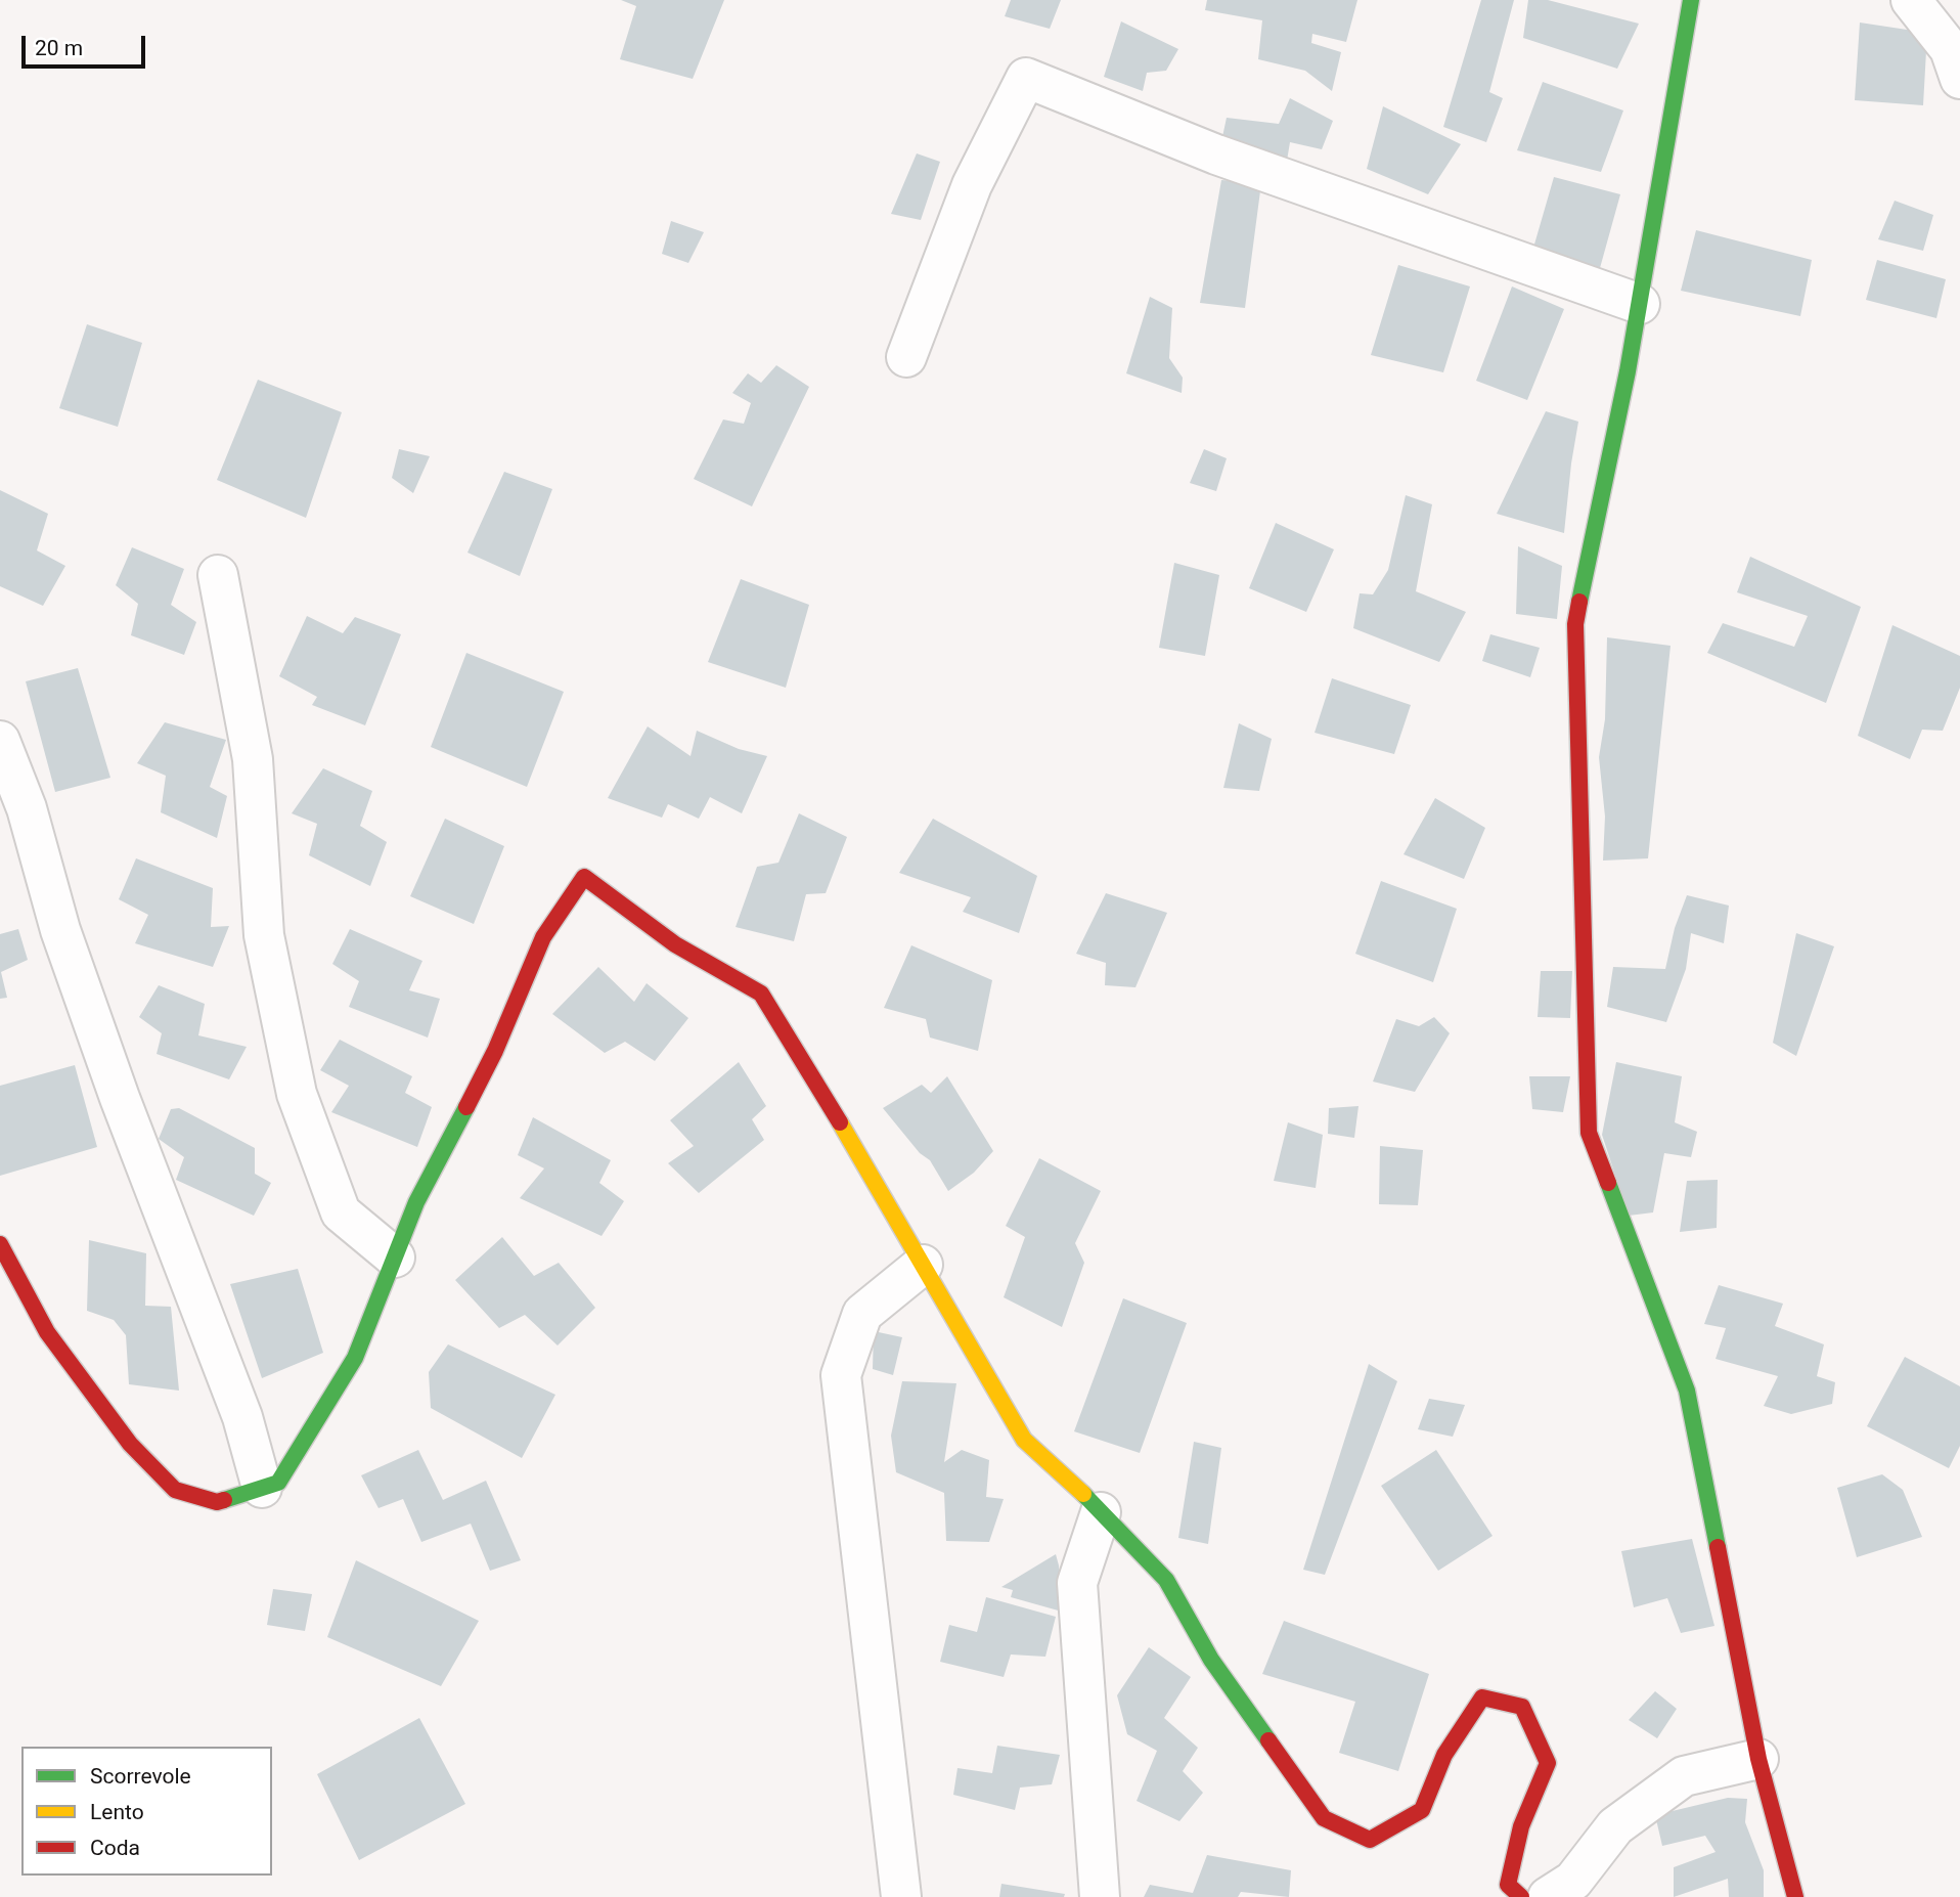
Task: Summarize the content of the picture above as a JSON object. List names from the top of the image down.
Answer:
{
  "legend": ["Scorrevole", "Lento", "Coda"],
  "scale_bar": "20 m"
}
